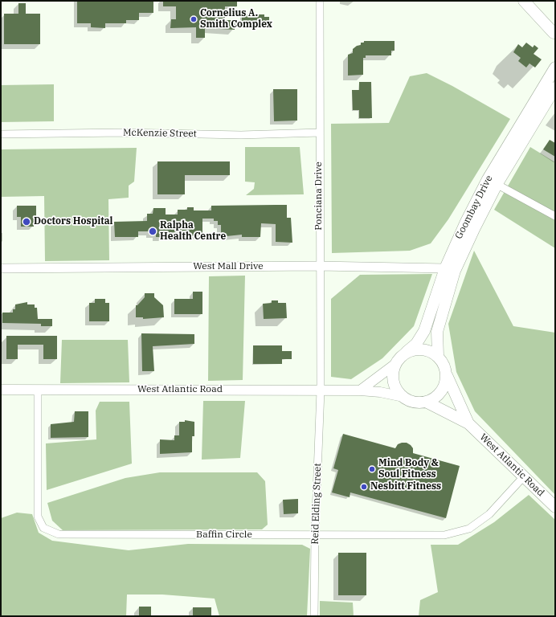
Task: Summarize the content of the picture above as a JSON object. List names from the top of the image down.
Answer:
{
  "streets": {
    "main road": ["Goombay Drive", "West Atlantic Road"],
    "street": [
      "McKenzie Street",
      "Ponciana Drive",
      "West Mall Drive",
      "Reid Elding Street",
      "Baffin Circle"
    ]
  },
  "crossings": [
    ["McKenzie Street", "Ponciana Drive"],
    ["Ponciana Drive", "West Mall Drive"],
    ["Ponciana Drive", "West Atlantic Road"],
    ["Ponciana Drive", "Reid Elding Street"],
    ["Goombay Drive", "West Mall Drive"],
    ["Goombay Drive", "West Atlantic Road"],
    ["West Atlantic Road", "Reid Elding Street"],
    ["West Atlantic Road", "Baffin Circle"],
    ["Reid Elding Street", "Baffin Circle"]
  ],
  "places": [
    "Cornelius A. Smith Complex",
    "Doctors Hospital",
    "Ralpha Health Centre",
    "Mind Body & Soul Fitness",
    "Nesbitt Fitness"
  ]
}
